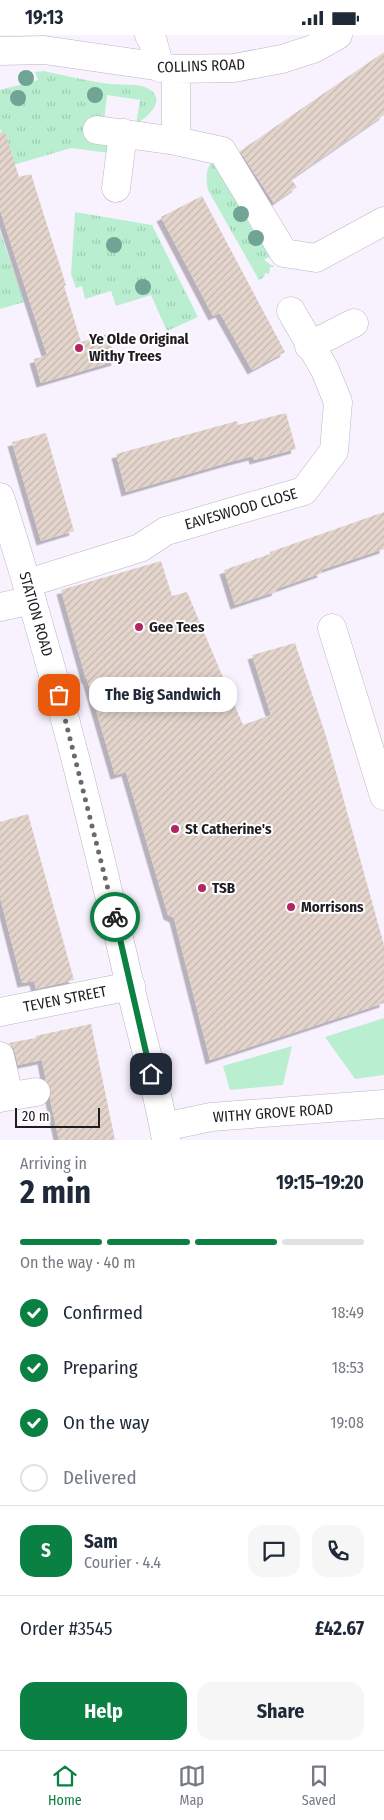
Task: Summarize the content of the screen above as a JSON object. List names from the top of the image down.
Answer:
{
  "streets": {
    "street": [
      "COLLINS ROAD",
      "EAVESWOOD CLOSE",
      "STATION ROAD",
      "TEVEN STREET",
      "WITHY GROVE ROAD"
    ]
  },
  "crossings": [
    ["EAVESWOOD CLOSE", "STATION ROAD"],
    ["STATION ROAD", "TEVEN STREET"],
    ["STATION ROAD", "WITHY GROVE ROAD"]
  ],
  "places": [
    "Ye Olde Original Withy Trees",
    "Gee Tees",
    "The Big Sandwich",
    "St Catherine's",
    "TSB",
    "Morrisons"
  ],
  "scale_bar": "20 m",
  "page": {
    "status": "19:13",
    "bubble": "The Big Sandwich",
    "scale": "20 m",
    "heading": ["2 min", "Arriving in", "19:15–19:20"],
    "panel": [
      "Sam",
      "Courier · 4.4",
      "Order #3545",
      "£42.67"
    ],
    "bar": "On the way · 40 m",
    "list": [
      ["Confirmed", "18:49"],
      ["Preparing", "18:53"],
      ["On the way", "19:08"],
      "Delivered"
    ],
    "round": "S",
    "buttons": ["Help", "Share"],
    "tabs": ["Home", "Map", "Saved"]
  }
}
